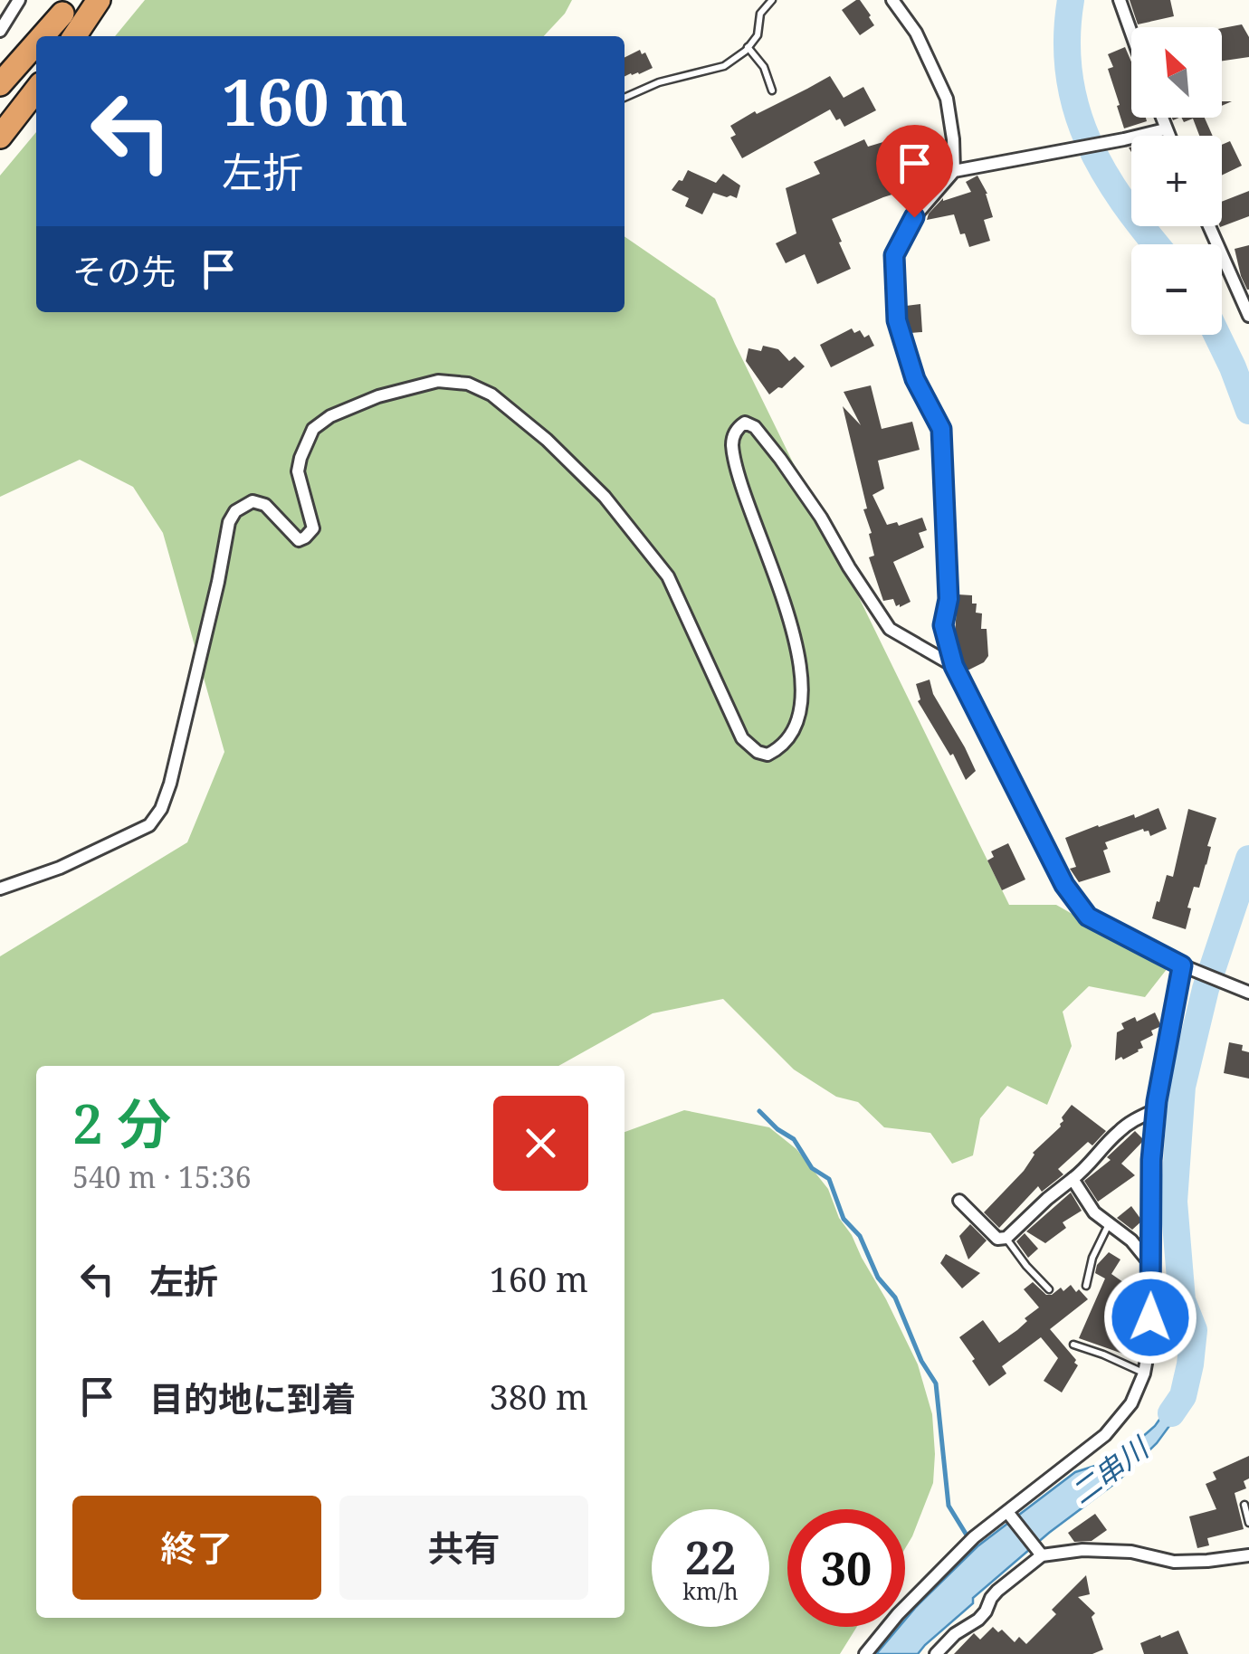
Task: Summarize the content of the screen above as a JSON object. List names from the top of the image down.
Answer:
{
  "water": ["二串川"],
  "north": "top left",
  "page": {
    "map_buttons": ["+", "−"],
    "turn": ["160 m", "左折"],
    "then": "その先",
    "heading": ["2 分", "540 m · 15:36"],
    "list": [
      {
        "name": "左折",
        "value": "160 m"
      },
      {
        "name": "目的地に到着",
        "value": "380 m"
      }
    ],
    "buttons": ["終了", "共有"],
    "speed": "22 km/h",
    "limit": "30"
  }
}
